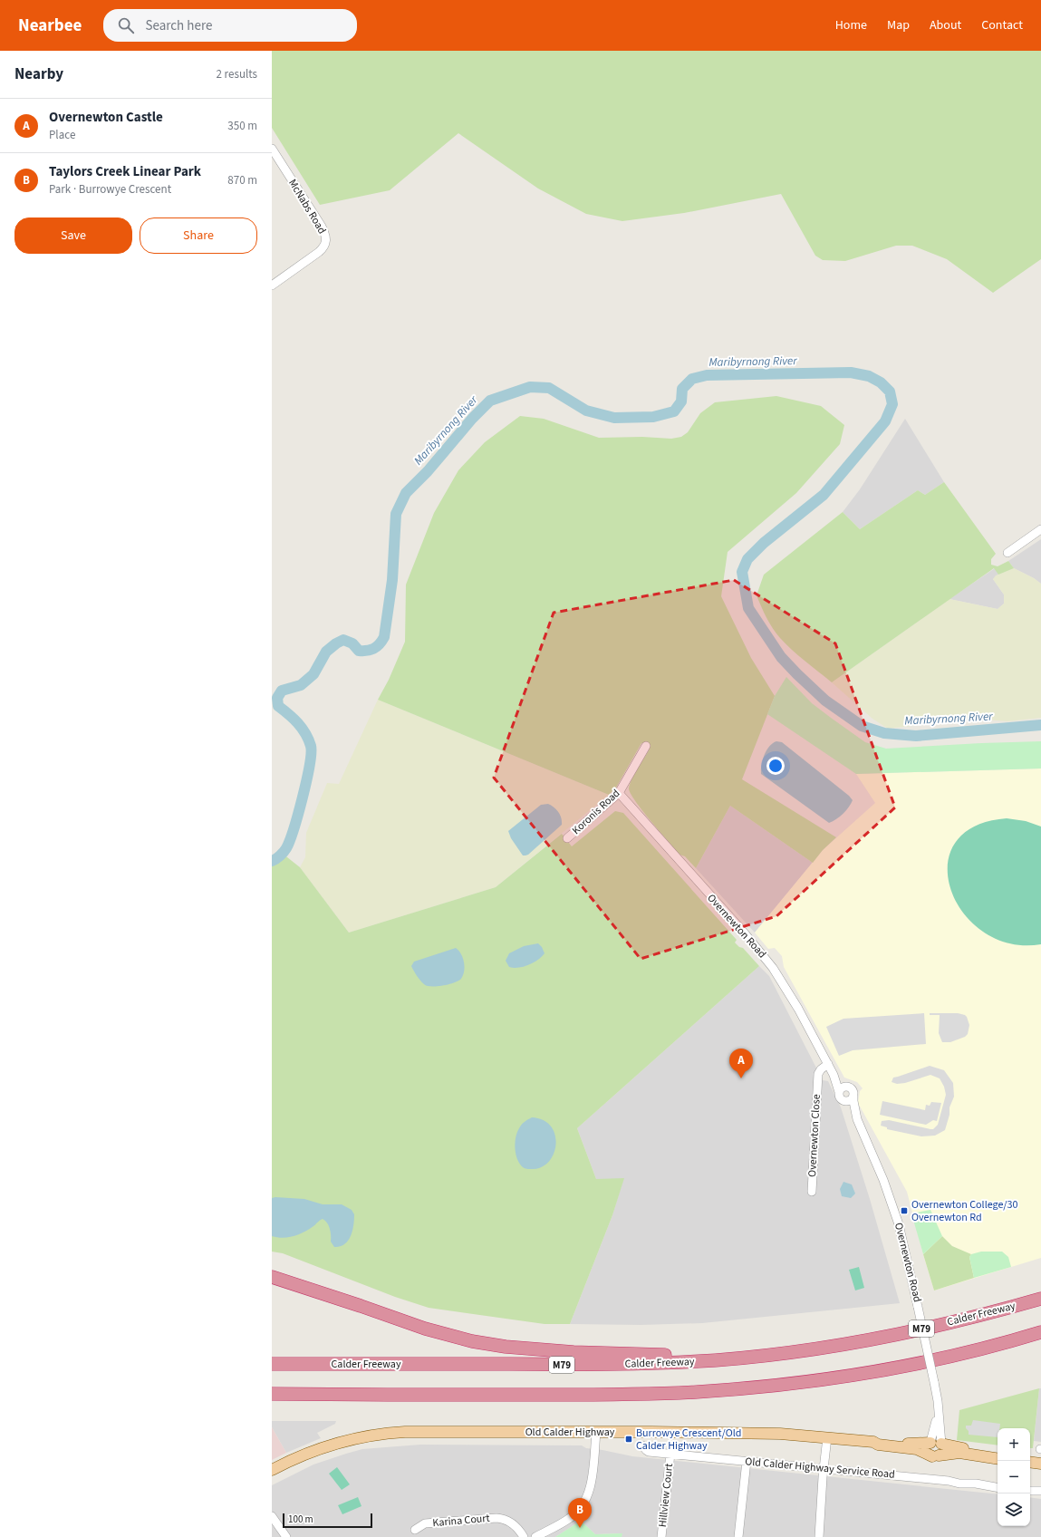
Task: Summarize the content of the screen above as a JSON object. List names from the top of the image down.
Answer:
{
  "streets": {
    "highway": ["Calder Freeway", "M79"],
    "main road": ["Old Calder Highway"],
    "street": [
      "McNabs Road",
      "Koronis Road",
      "Overnewton Road",
      "Overnewton Close",
      "Old Calder Highway Service Road",
      "Hillview Court",
      "Karina Court"
    ]
  },
  "crossings": [
    ["Koronis Road", "Overnewton Road"],
    ["Overnewton Road", "Overnewton Close"],
    ["Overnewton Road", "Old Calder Highway"],
    ["Old Calder Highway Service Road", "Hillview Court"]
  ],
  "water": ["Maribyrnong River"],
  "places": {
    "transit": ["Overnewton College/30 Overnewton Rd", "Burrowye Crescent/Old Calder Highway"]
  },
  "scale_bar": "100 m",
  "page": {
    "header": "Nearbee",
    "search": "Search here",
    "nav": [
      "Home",
      "Map",
      "About",
      "Contact"
    ],
    "heading": ["Nearby", "2 results"],
    "list": [
      {
        "mark": "A",
        "name": "Overnewton Castle",
        "note": "Place",
        "value": "350 m"
      },
      {
        "mark": "B",
        "name": "Taylors Creek Linear Park",
        "note": "Park · Burrowye Crescent",
        "value": "870 m"
      }
    ],
    "buttons": ["Save", "Share"],
    "pins": ["A", "B"],
    "map_buttons": ["+", "−"],
    "scale": "100 m"
  }
}
